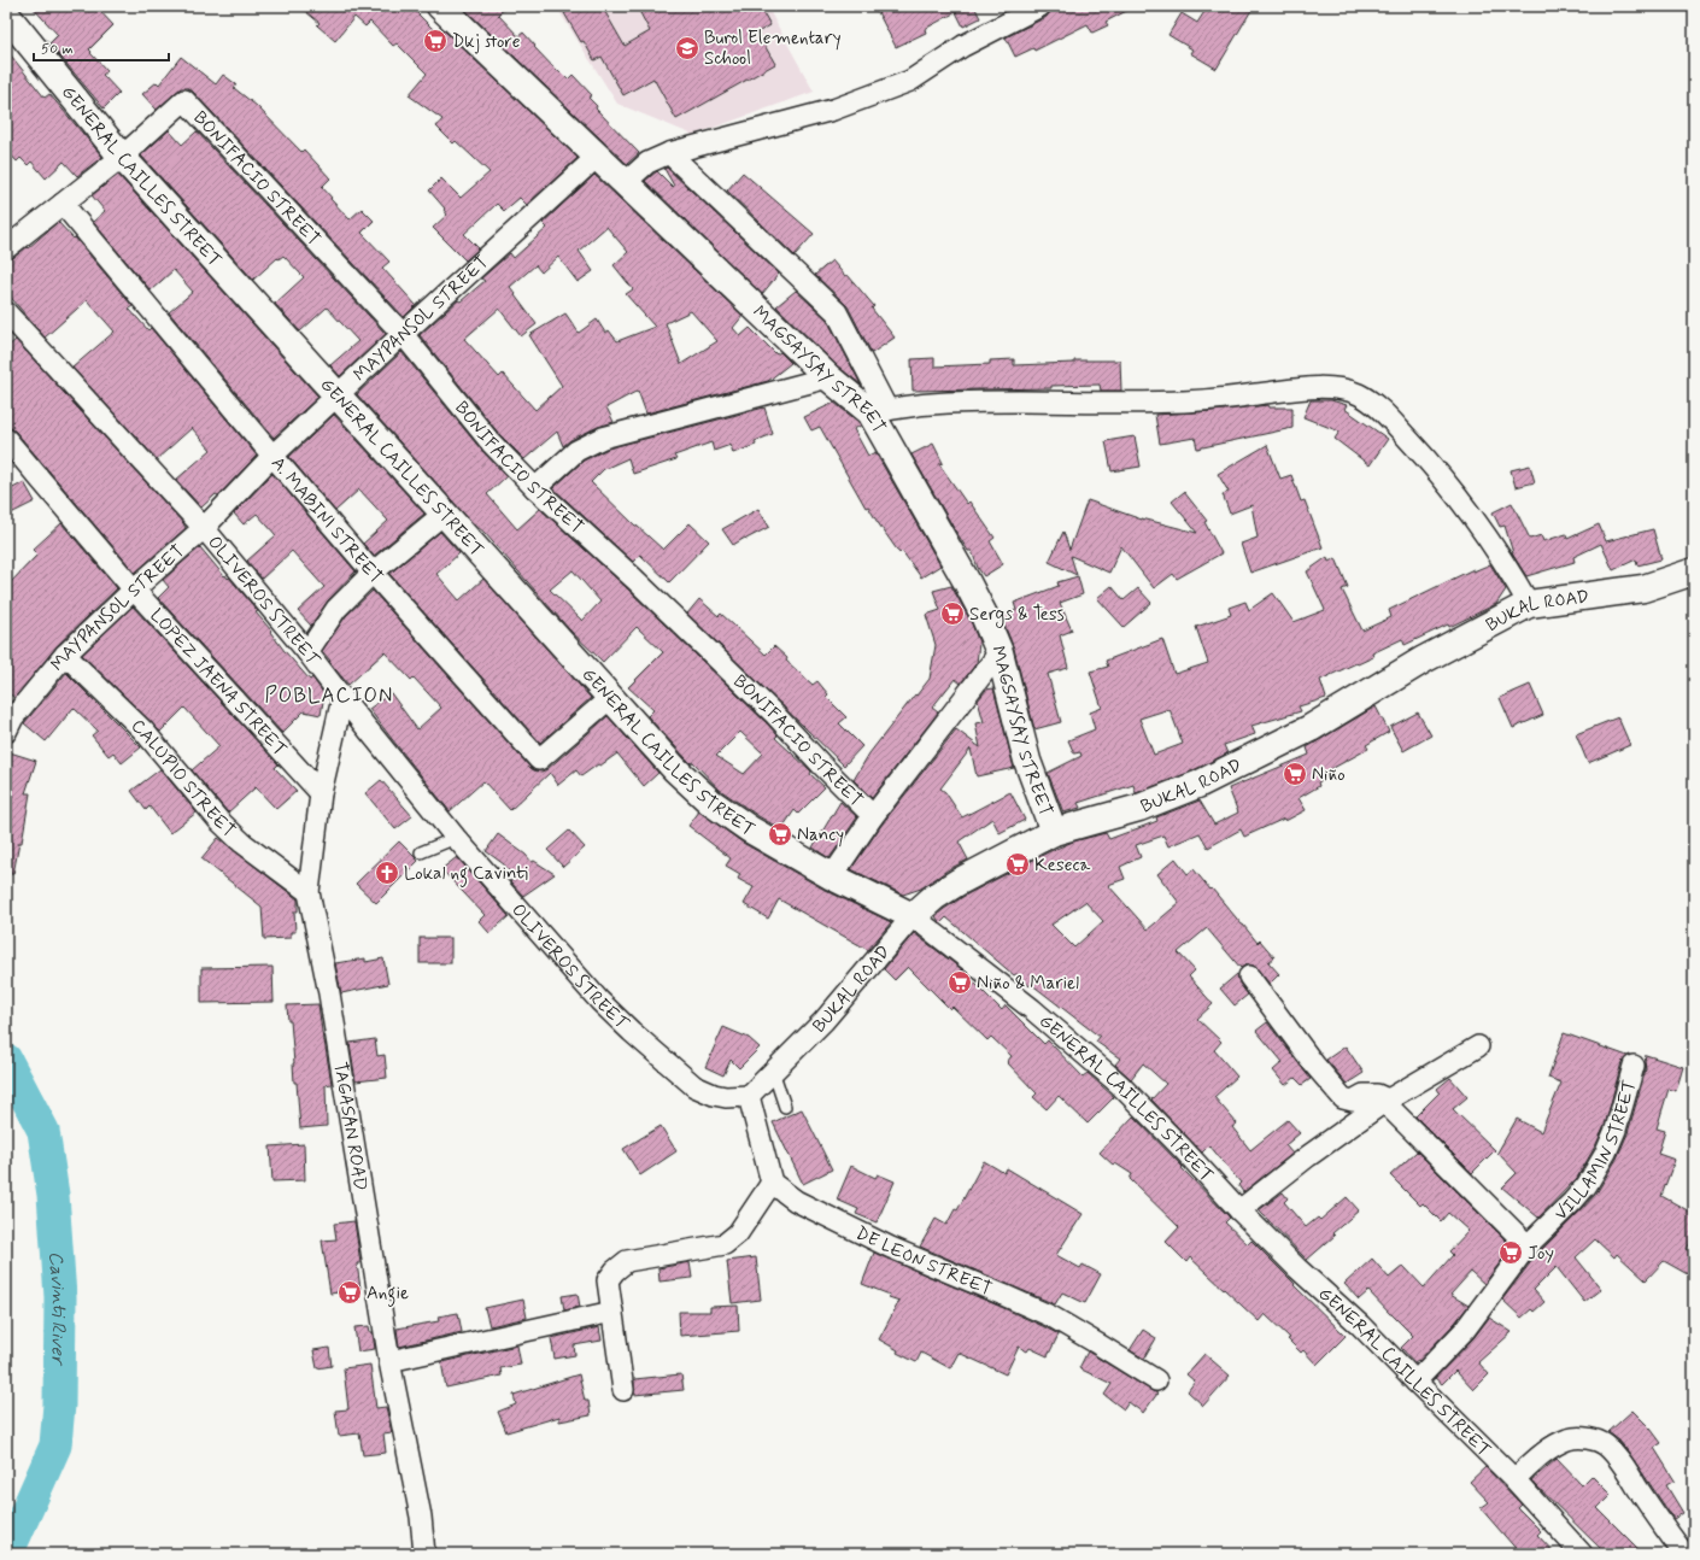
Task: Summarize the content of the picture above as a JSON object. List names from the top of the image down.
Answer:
{
  "streets": {
    "street": [
      "GENERAL CAILLES STREET",
      "BONIFACIO STREET",
      "MAYPANSOL STREET",
      "MAGSAYSAY STREET",
      "A. MABINI STREET",
      "OLIVEROS STREET",
      "BUKAL ROAD",
      "LOPEZ JAENA STREET",
      "CALUPIO STREET",
      "TAGASAN ROAD",
      "VILLAMIN STREET",
      "DE LEON STREET"
    ]
  },
  "crossings": [
    ["GENERAL CAILLES STREET", "BONIFACIO STREET"],
    ["GENERAL CAILLES STREET", "MAYPANSOL STREET"],
    ["GENERAL CAILLES STREET", "A. MABINI STREET"],
    ["GENERAL CAILLES STREET", "BUKAL ROAD"],
    ["GENERAL CAILLES STREET", "VILLAMIN STREET"],
    ["BONIFACIO STREET", "MAYPANSOL STREET"],
    ["MAYPANSOL STREET", "MAGSAYSAY STREET"],
    ["MAYPANSOL STREET", "A. MABINI STREET"],
    ["MAYPANSOL STREET", "OLIVEROS STREET"],
    ["MAYPANSOL STREET", "LOPEZ JAENA STREET"],
    ["MAYPANSOL STREET", "CALUPIO STREET"],
    ["MAGSAYSAY STREET", "BUKAL ROAD"],
    ["OLIVEROS STREET", "BUKAL ROAD"],
    ["OLIVEROS STREET", "TAGASAN ROAD"],
    ["LOPEZ JAENA STREET", "TAGASAN ROAD"],
    ["CALUPIO STREET", "TAGASAN ROAD"]
  ],
  "districts": ["POBLACION"],
  "water": ["Cavinti River"],
  "places": {
    "supermarket": [
      "Dkj store",
      "Sergs & Tess",
      "Niño",
      "Nancy",
      "Keseca",
      "Niño & Mariel",
      "Joy",
      "Angie"
    ],
    "school or university": ["Burol Elementary School"],
    "church": ["Lokal ng Cavinti"]
  },
  "scale_bar": "50 m"
}
